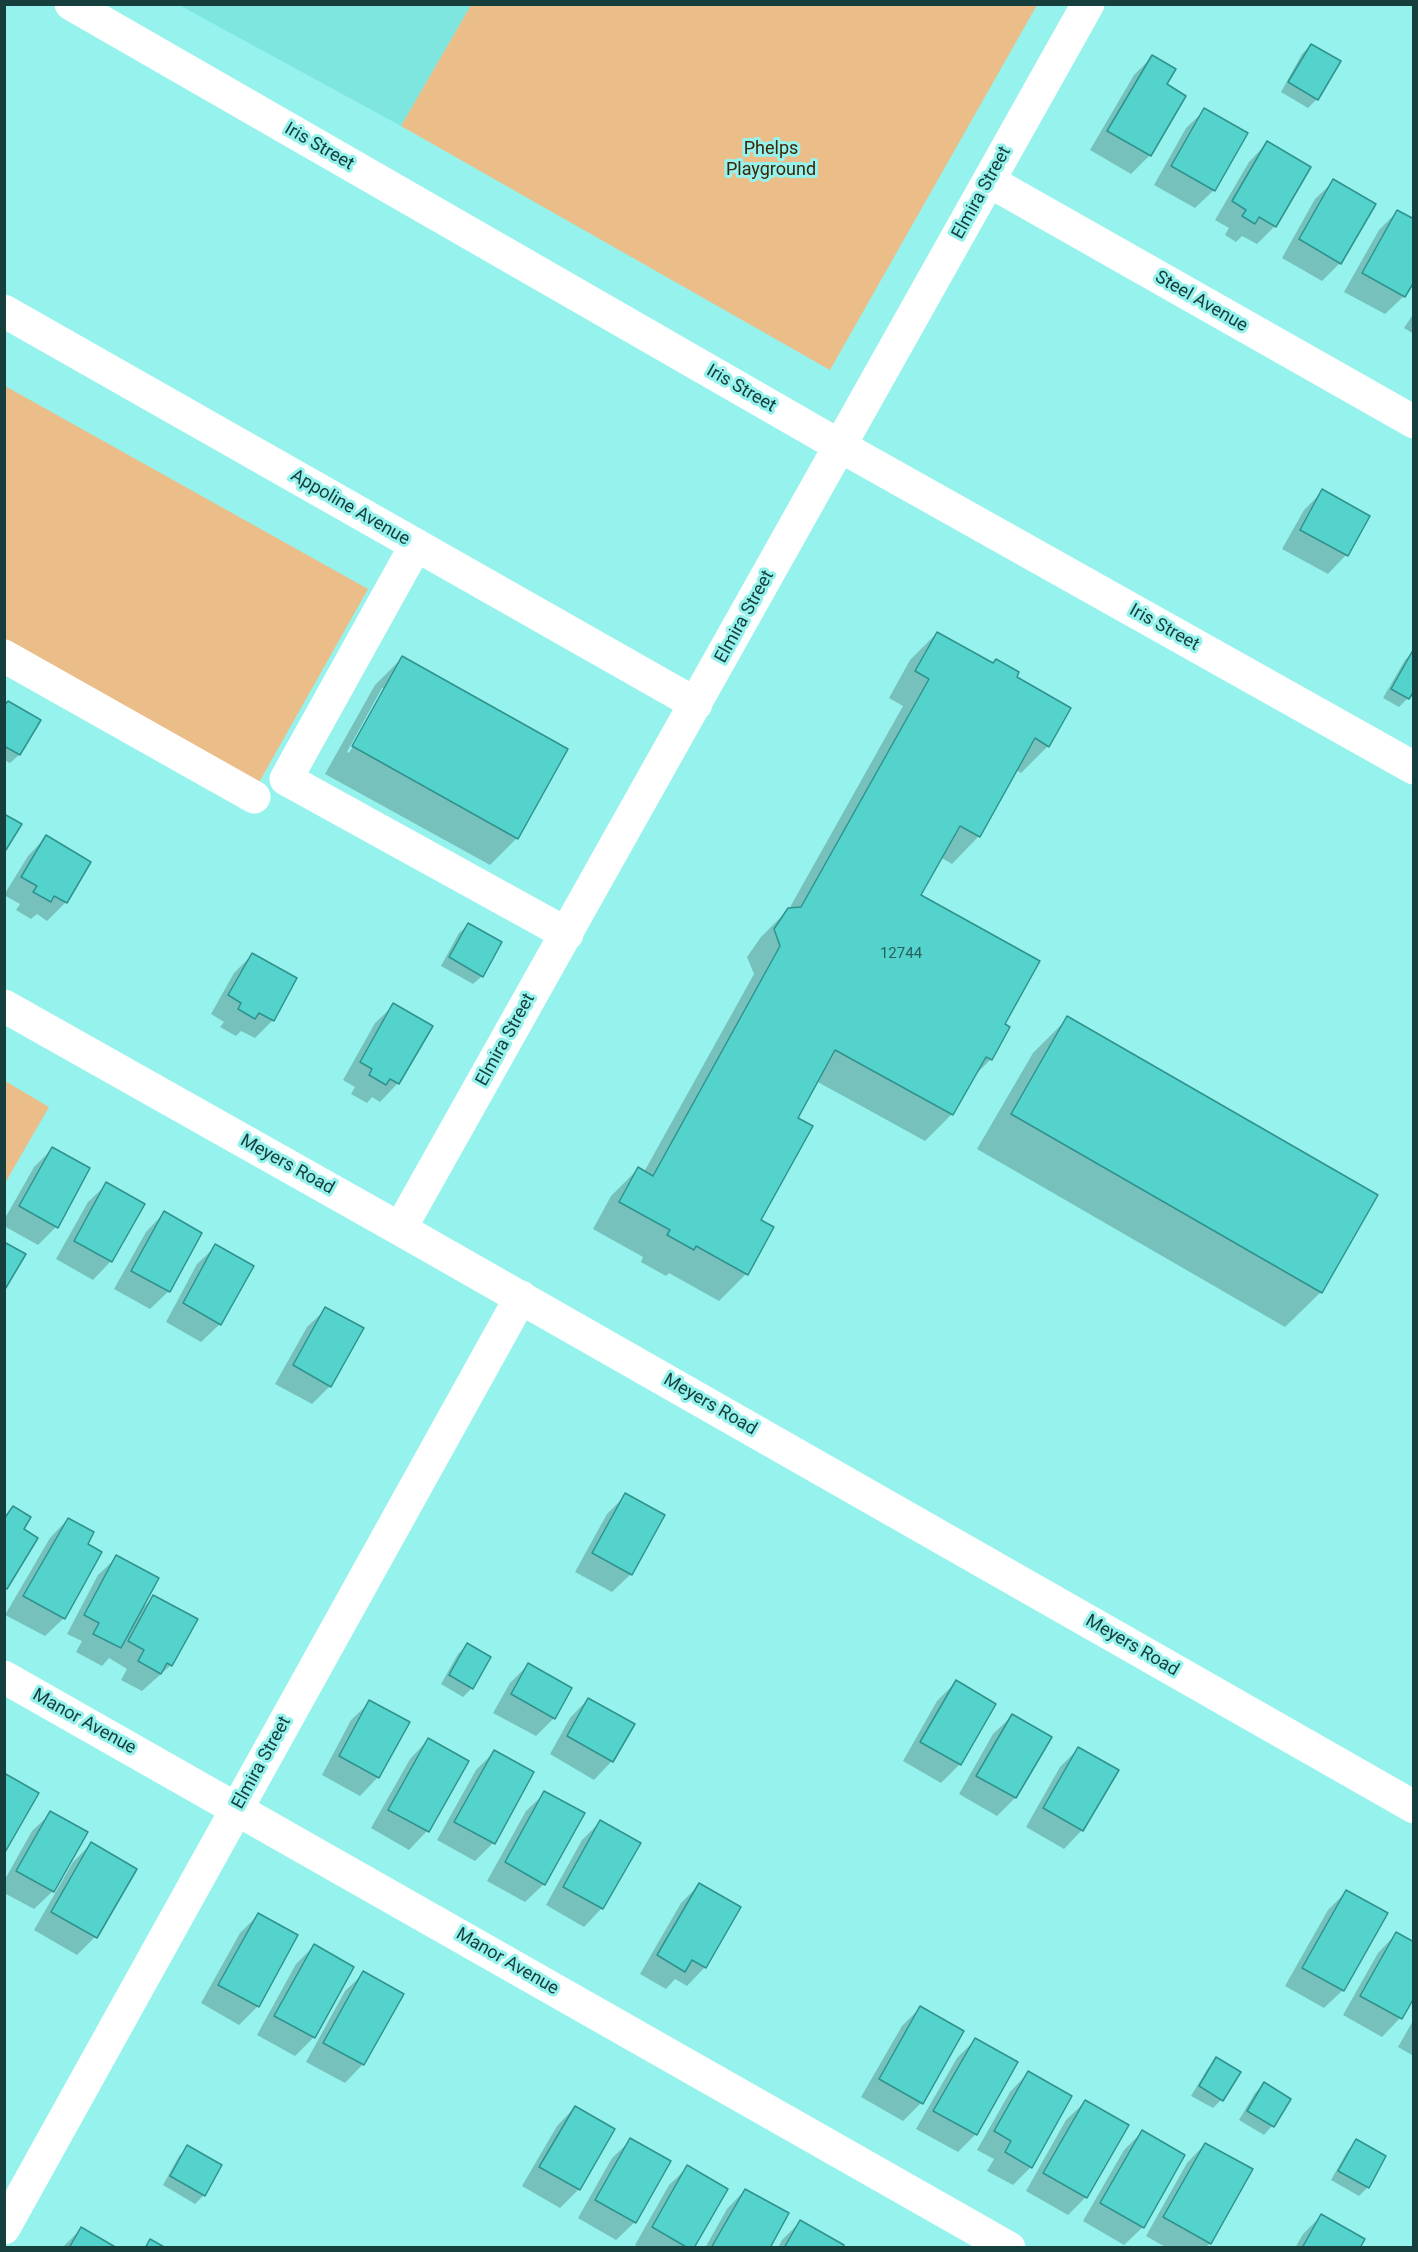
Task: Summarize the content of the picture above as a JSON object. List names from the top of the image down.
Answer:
{
  "streets": {
    "street": [
      "Iris Street",
      "Elmira Street",
      "Steel Avenue",
      "Appoline Avenue",
      "Meyers Road",
      "Manor Avenue"
    ]
  },
  "crossings": [
    ["Iris Street", "Elmira Street"],
    ["Elmira Street", "Steel Avenue"],
    ["Elmira Street", "Appoline Avenue"],
    ["Elmira Street", "Meyers Road"],
    ["Elmira Street", "Manor Avenue"]
  ],
  "parks": ["Phelps Playground"],
  "house_numbers": ["12744"]
}
